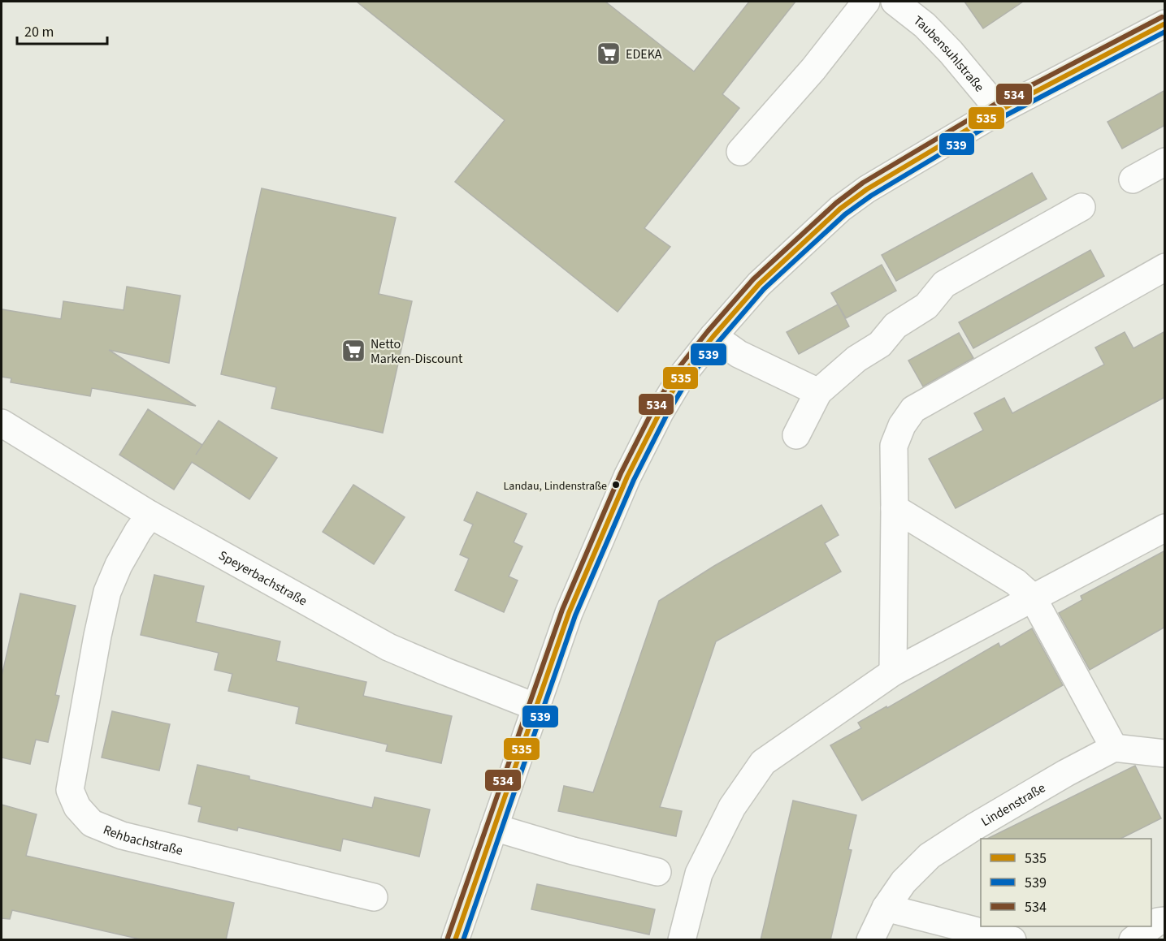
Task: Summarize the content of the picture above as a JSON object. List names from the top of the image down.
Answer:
{
  "streets": {
    "street": [
      "Taubensuhlstraße",
      "Speyerbachstraße",
      "Lindenstraße",
      "Rehbachstraße"
    ]
  },
  "crossings": [
    ["Speyerbachstraße", "Rehbachstraße"]
  ],
  "places": {
    "supermarket": ["EDEKA", "Netto Marken-Discount"],
    "other": ["Landau, Lindenstraße"]
  },
  "lines": ["transit line 534", "transit line 535", "transit line 539"],
  "legend": ["535", "539", "534"],
  "scale_bar": "20 m"
}
